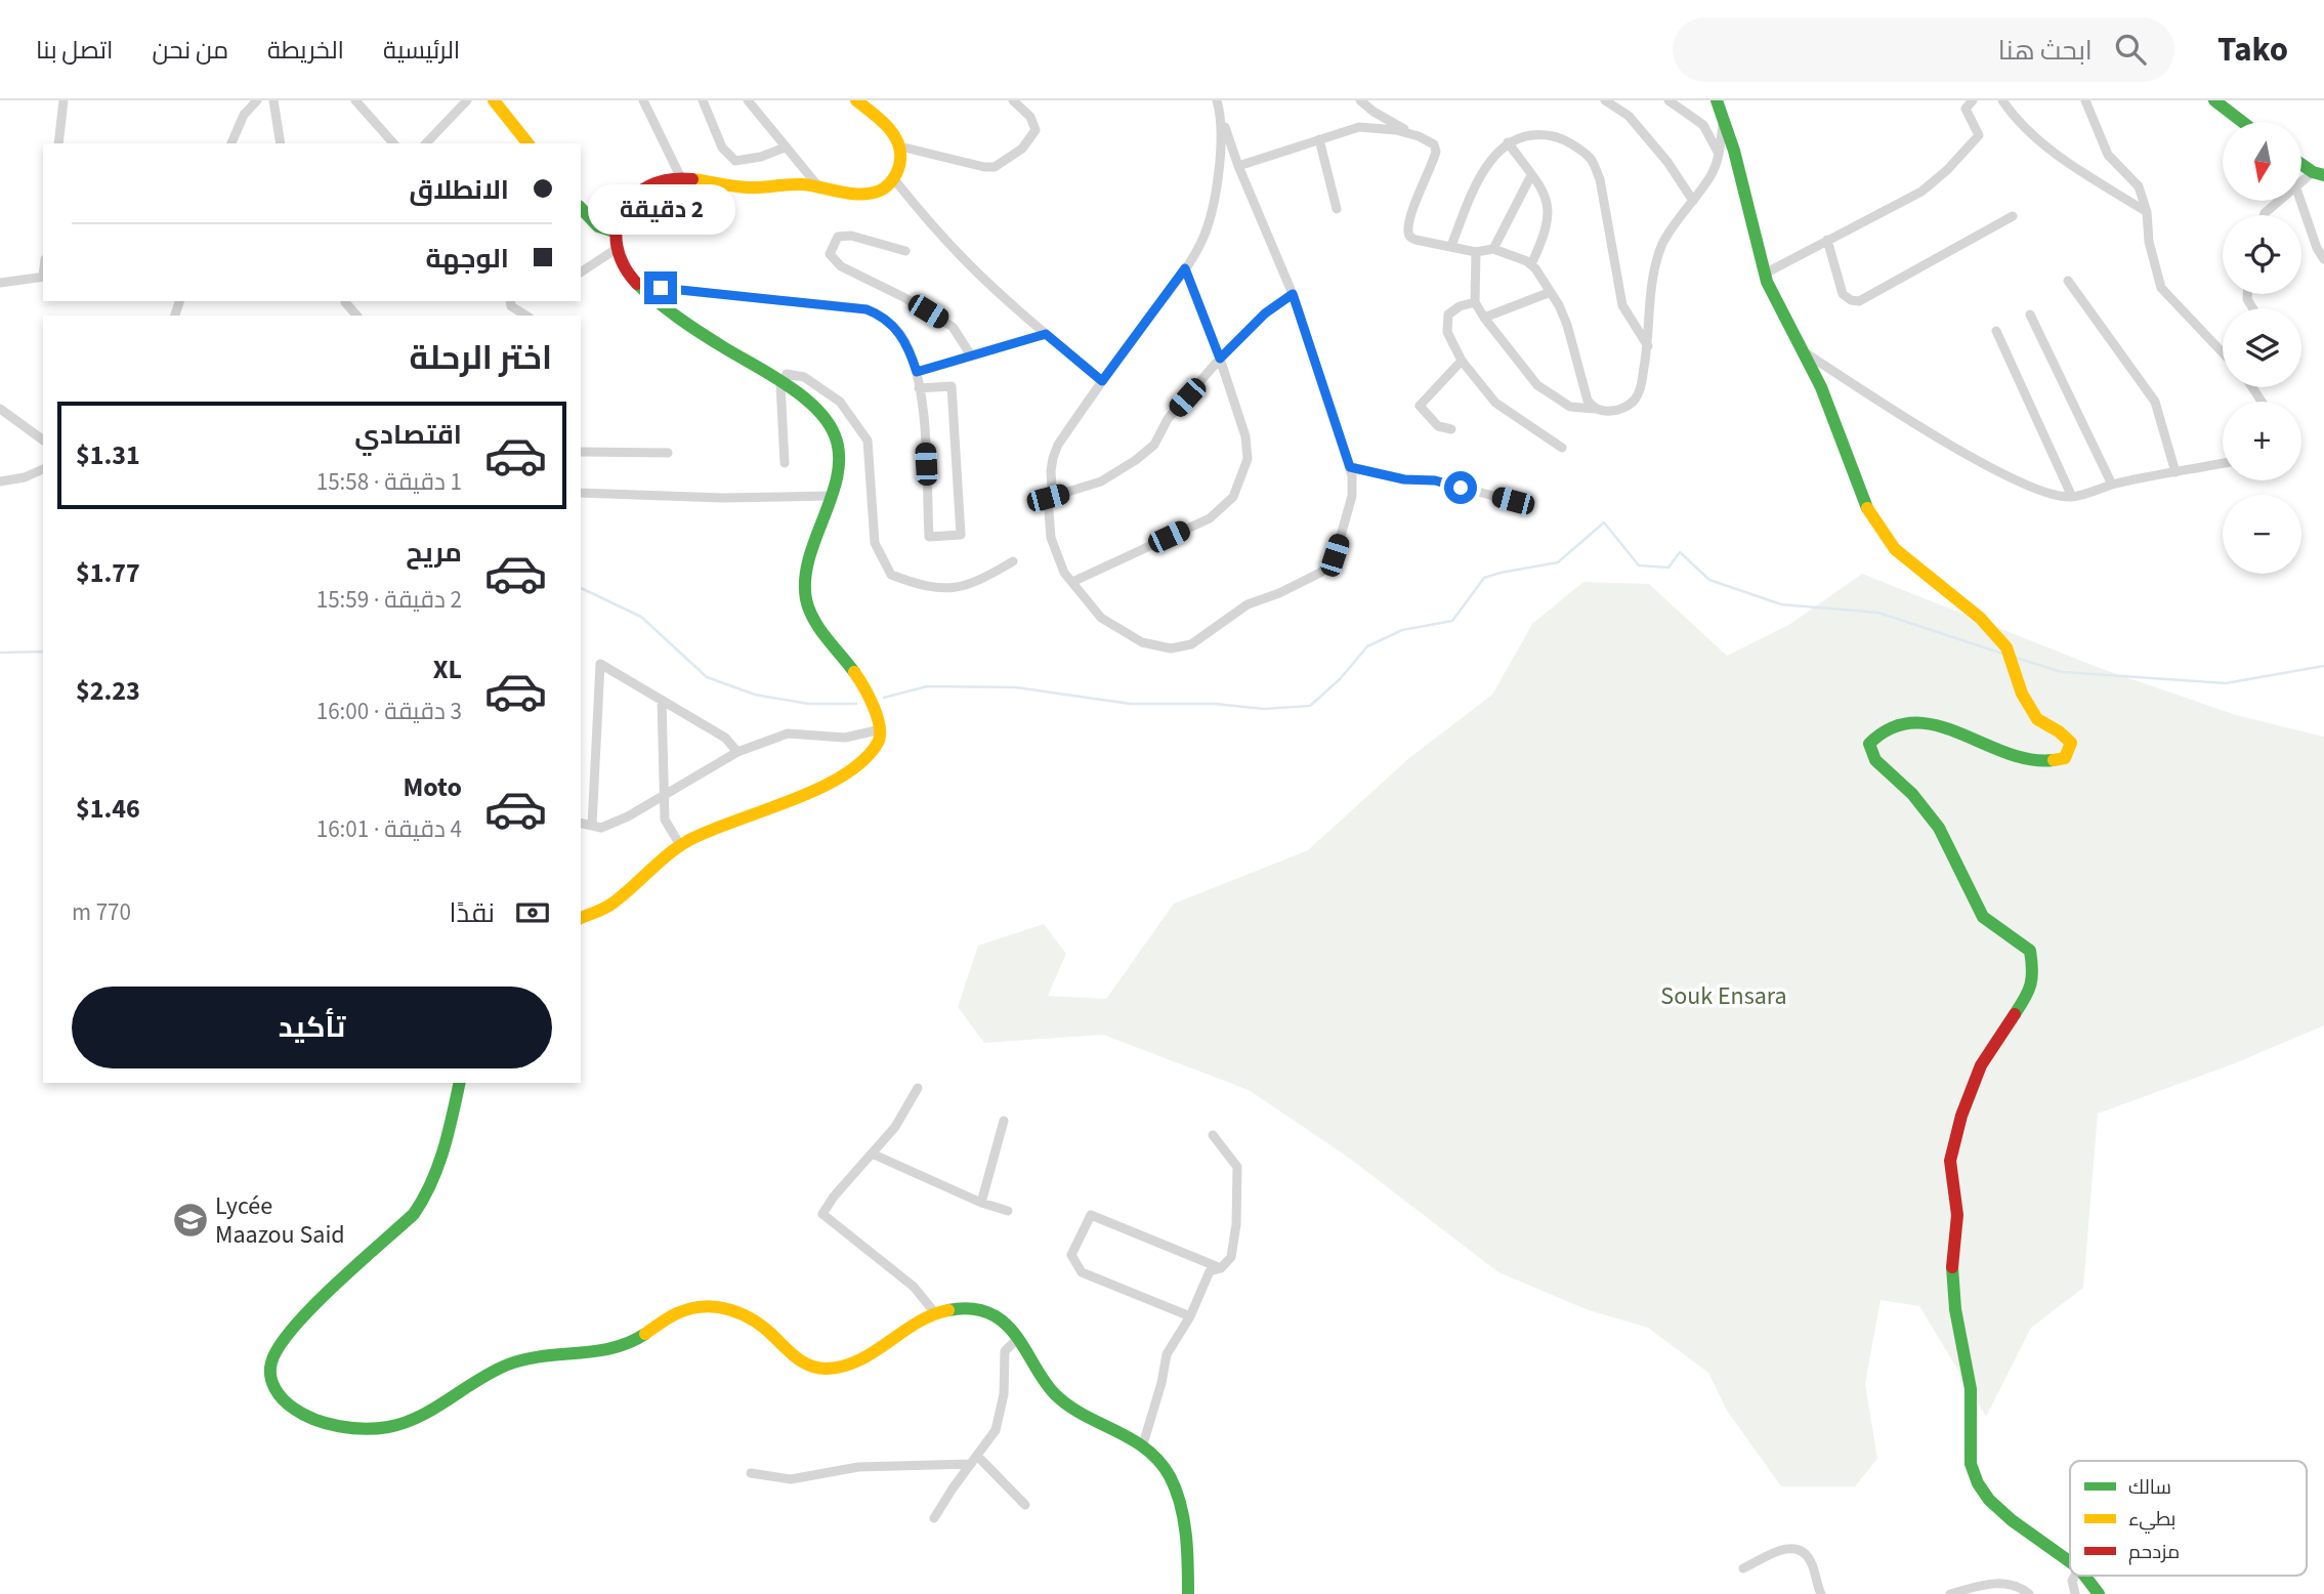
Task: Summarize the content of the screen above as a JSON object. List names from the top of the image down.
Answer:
{
  "parks": ["Souk Ensara"],
  "places": {
    "school or university": ["Lycée Maazou Said"]
  },
  "legend": ["سالك", "بطيء", "مزدحم"],
  "north": "bottom",
  "page": {
    "header": "Tako",
    "search": "ابحث هنا",
    "nav": [
      "الرئيسية",
      "الخريطة",
      "من نحن",
      "اتصل بنا"
    ],
    "map_buttons": ["+", "−"],
    "banner": ["الانطلاق", "الوجهة"],
    "bubble": "2 دقيقة",
    "heading": "اختر الرحلة",
    "list": [
      {
        "name": "اقتصادي",
        "note": "1 دقيقة · 15:58",
        "value": "$1.31"
      },
      {
        "name": "مريح",
        "note": "2 دقيقة · 15:59",
        "value": "$1.77"
      },
      {
        "name": "XL",
        "note": "3 دقيقة · 16:00",
        "value": "$2.23"
      },
      {
        "name": "Moto",
        "note": "4 دقيقة · 16:01",
        "value": "$1.46"
      }
    ],
    "pay": ["نقدًا", "770 m"],
    "buttons": "تأكيد"
  }
}
